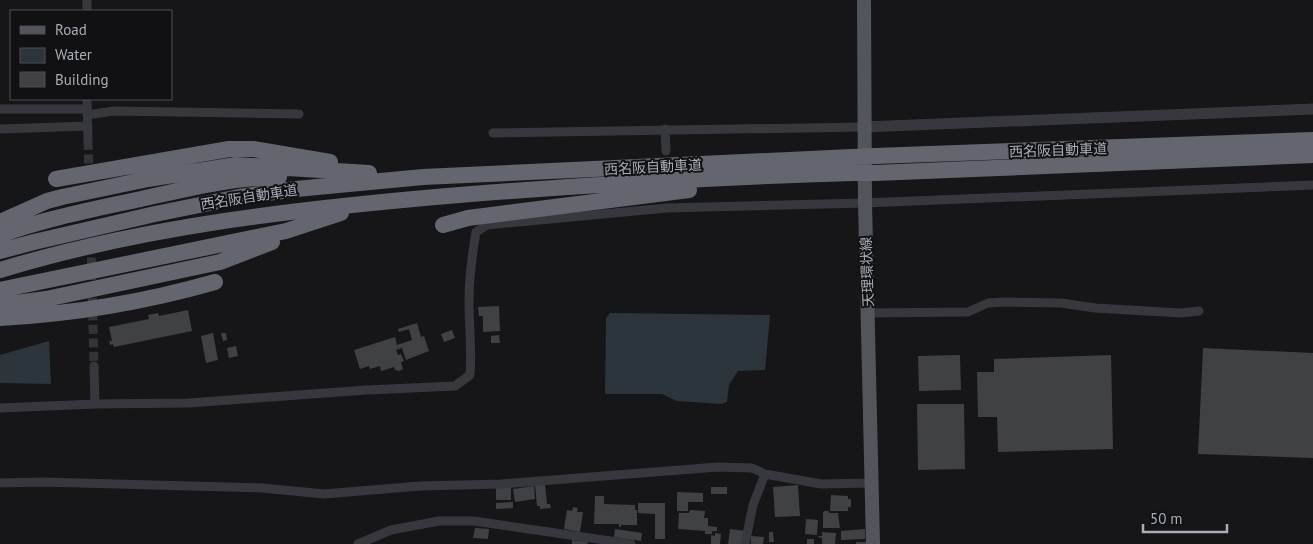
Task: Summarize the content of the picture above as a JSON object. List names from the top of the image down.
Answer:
{
  "streets": {
    "highway": ["西名阪自動車道"],
    "main road": ["天理環状線"]
  },
  "legend": ["Road", "Water", "Building"],
  "scale_bar": "50 m"
}
